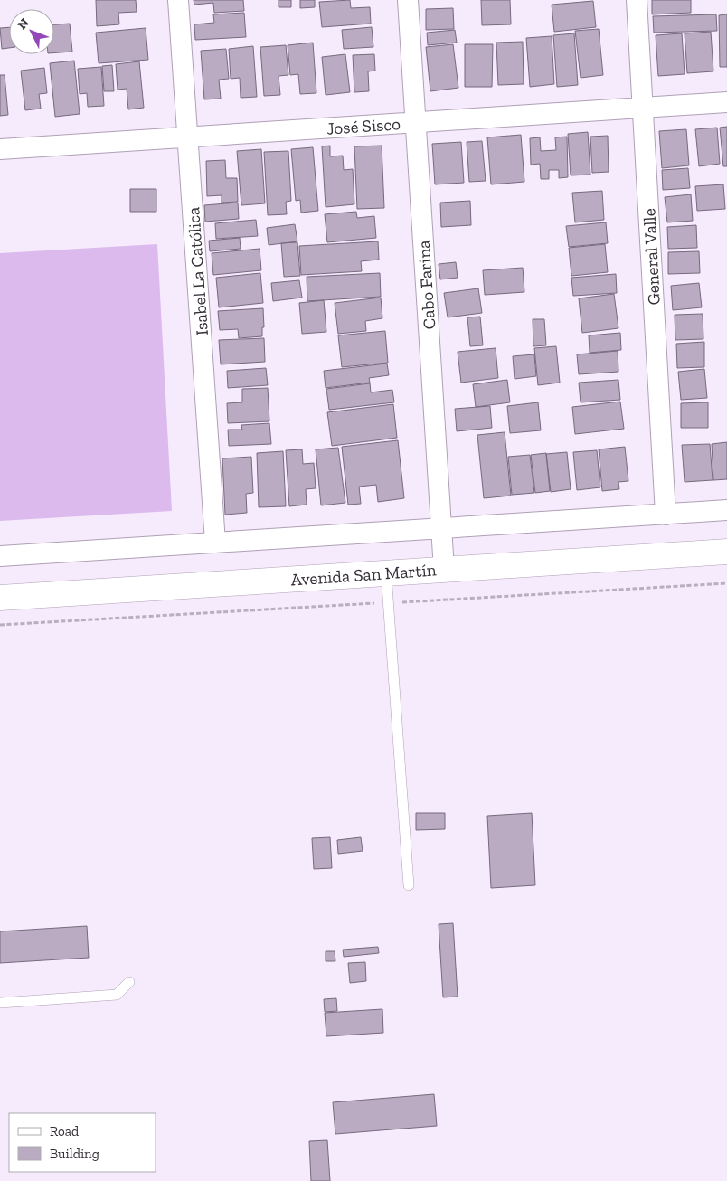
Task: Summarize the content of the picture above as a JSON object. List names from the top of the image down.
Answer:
{
  "streets": {
    "street": [
      "José Sisco",
      "General Valle",
      "Isabel La Católica",
      "Cabo Farina",
      "Avenida San Martín"
    ]
  },
  "crossings": [
    ["José Sisco", "General Valle"],
    ["José Sisco", "Isabel La Católica"],
    ["José Sisco", "Cabo Farina"],
    ["Cabo Farina", "Avenida San Martín"]
  ],
  "legend": ["Road", "Building"],
  "north": "top left"
}
